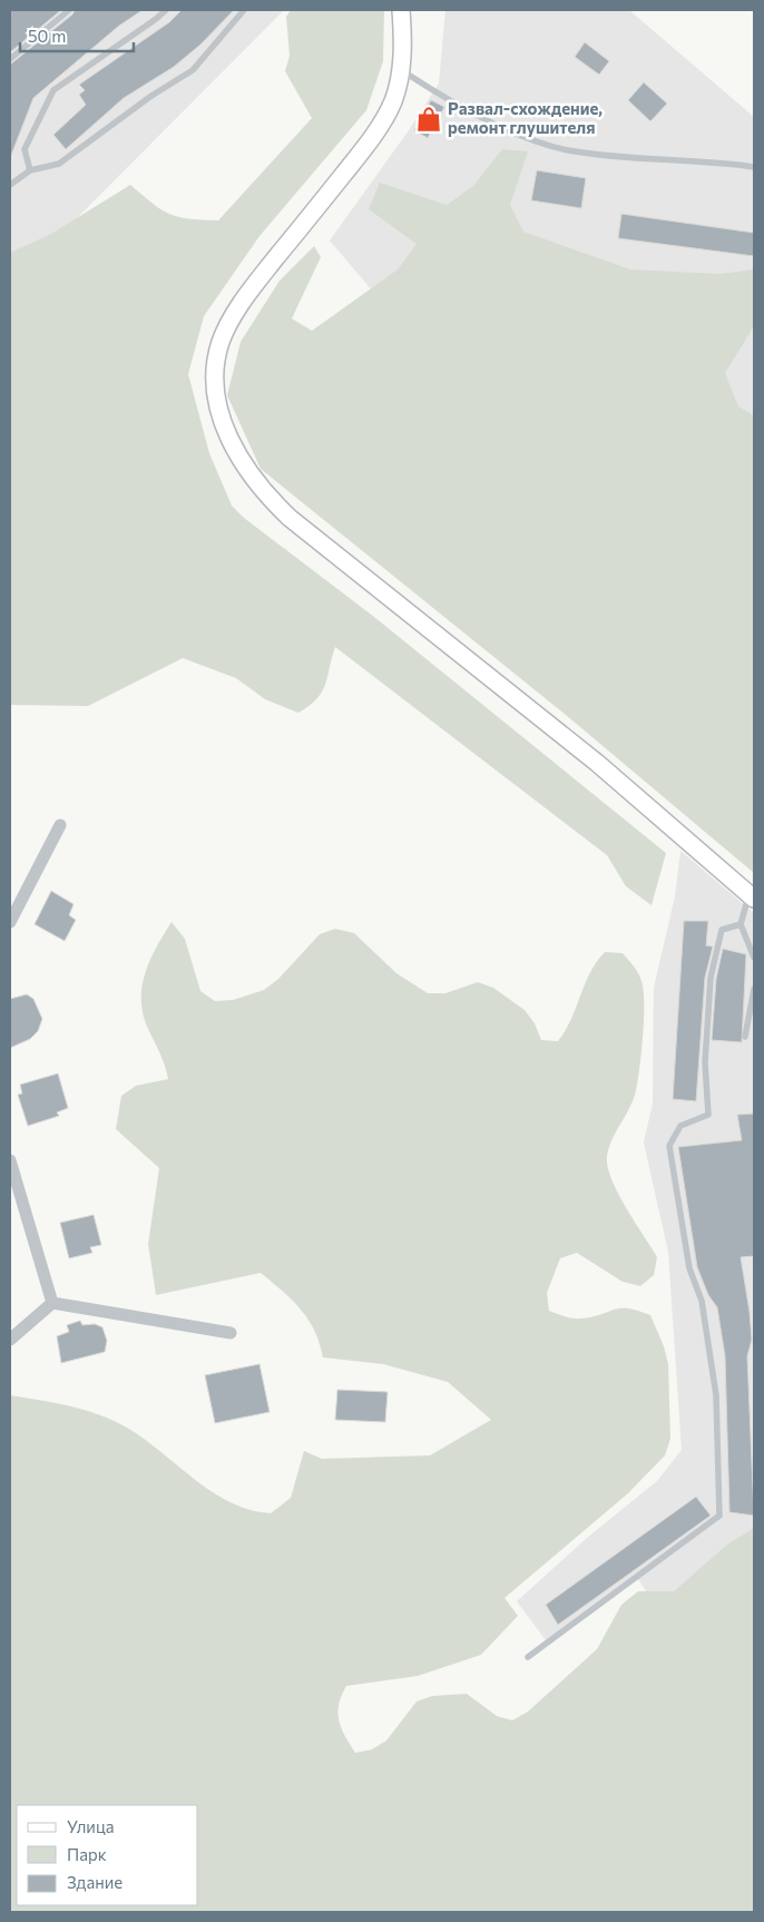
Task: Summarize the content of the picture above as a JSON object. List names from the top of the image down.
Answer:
{
  "places": {
    "shop": ["Развал-схождение, ремонт глушителя"]
  },
  "legend": ["Улица", "Парк", "Здание"],
  "scale_bar": "50 m"
}
